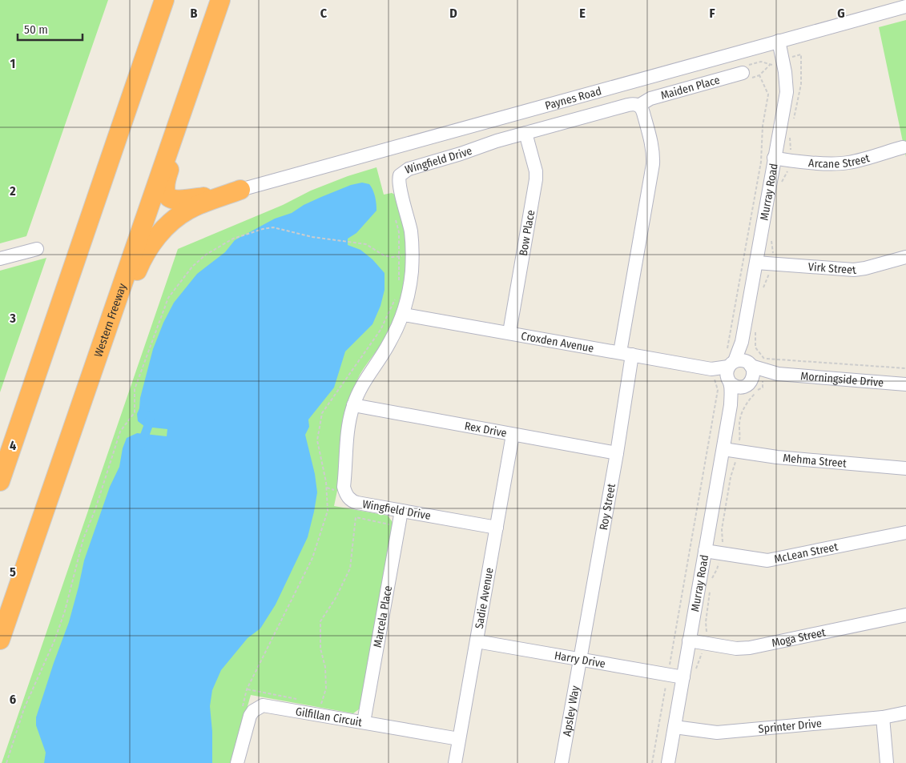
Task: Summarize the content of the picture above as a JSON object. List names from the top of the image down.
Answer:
{
  "streets": {
    "highway": ["Western Freeway"],
    "street": [
      "Maiden Place",
      "Paynes Road",
      "Arcane Street",
      "Wingfield Drive",
      "Murray Road",
      "Bow Place",
      "Virk Street",
      "Croxden Avenue",
      "Morningside Drive",
      "Rex Drive",
      "Mehma Street",
      "Roy Street",
      "McLean Street",
      "Sadie Avenue",
      "Marcela Place",
      "Moga Street",
      "Harry Drive",
      "Apsley Way",
      "Gilfillan Circuit",
      "Sprinter Drive"
    ]
  },
  "crossings": [
    ["Maiden Place", "Wingfield Drive"],
    ["Paynes Road", "Murray Road"],
    ["Arcane Street", "Murray Road"],
    ["Wingfield Drive", "Bow Place"],
    ["Wingfield Drive", "Croxden Avenue"],
    ["Wingfield Drive", "Rex Drive"],
    ["Wingfield Drive", "Sadie Avenue"],
    ["Wingfield Drive", "Marcela Place"],
    ["Murray Road", "Virk Street"],
    ["Murray Road", "Croxden Avenue"],
    ["Murray Road", "Morningside Drive"],
    ["Murray Road", "Mehma Street"],
    ["Murray Road", "McLean Street"],
    ["Murray Road", "Moga Street"],
    ["Murray Road", "Harry Drive"],
    ["Murray Road", "Sprinter Drive"],
    ["Bow Place", "Croxden Avenue"],
    ["Croxden Avenue", "Morningside Drive"],
    ["Croxden Avenue", "Roy Street"],
    ["Rex Drive", "Roy Street"],
    ["Rex Drive", "Sadie Avenue"],
    ["Roy Street", "Harry Drive"],
    ["Roy Street", "Apsley Way"],
    ["Sadie Avenue", "Harry Drive"],
    ["Sadie Avenue", "Gilfillan Circuit"],
    ["Marcela Place", "Gilfillan Circuit"],
    ["Harry Drive", "Apsley Way"]
  ],
  "scale_bar": "50 m",
  "grid": {
    "columns": [
      "B",
      "C",
      "D",
      "E",
      "F",
      "G"
    ],
    "rows": [
      "1",
      "2",
      "3",
      "4",
      "5",
      "6"
    ]
  }
}
